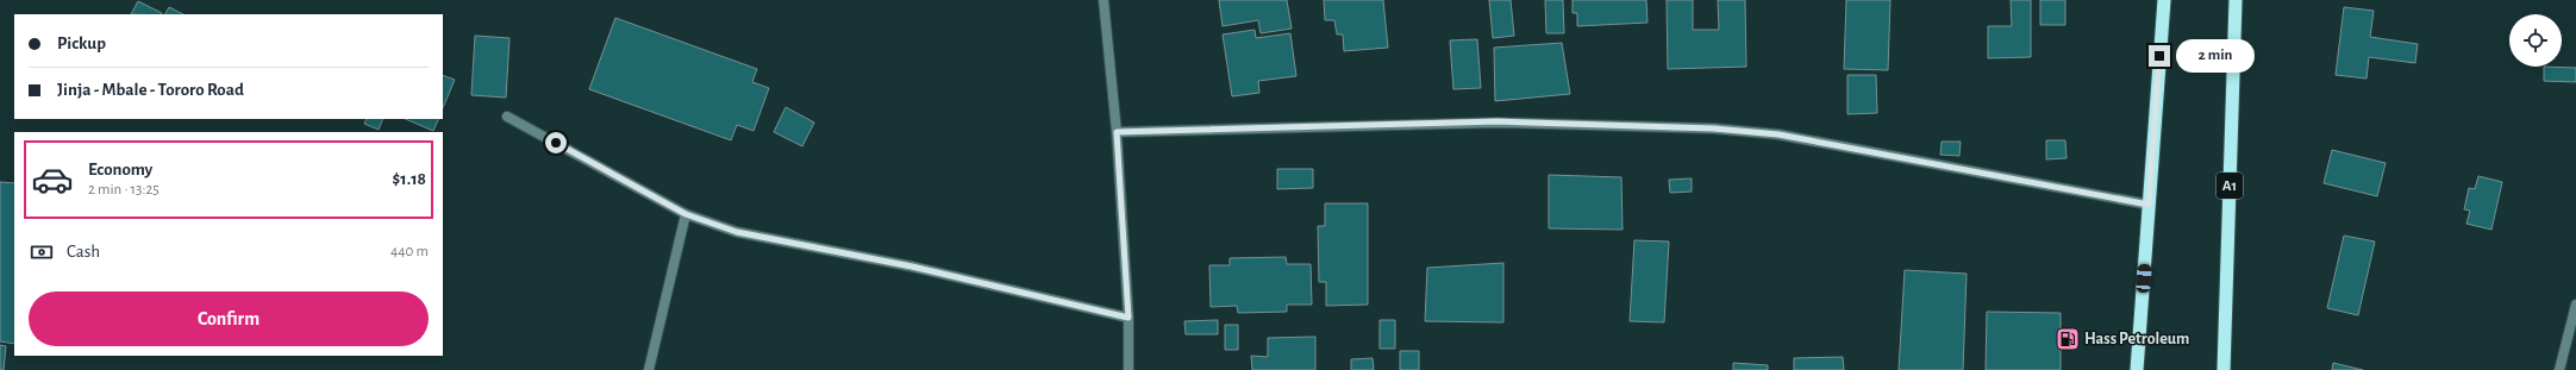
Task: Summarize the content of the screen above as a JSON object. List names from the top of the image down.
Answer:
{
  "streets": {
    "highway": ["A1"]
  },
  "places": {
    "fuel station": ["Hass Petroleum"]
  },
  "page": {
    "banner": ["Pickup", "Jinja - Mbale - Tororo Road"],
    "bubble": "2 min",
    "list": [
      {
        "name": "Economy",
        "note": "2 min · 13:25",
        "value": "$1.18"
      }
    ],
    "pay": ["Cash", "440 m"],
    "buttons": "Confirm"
  }
}
